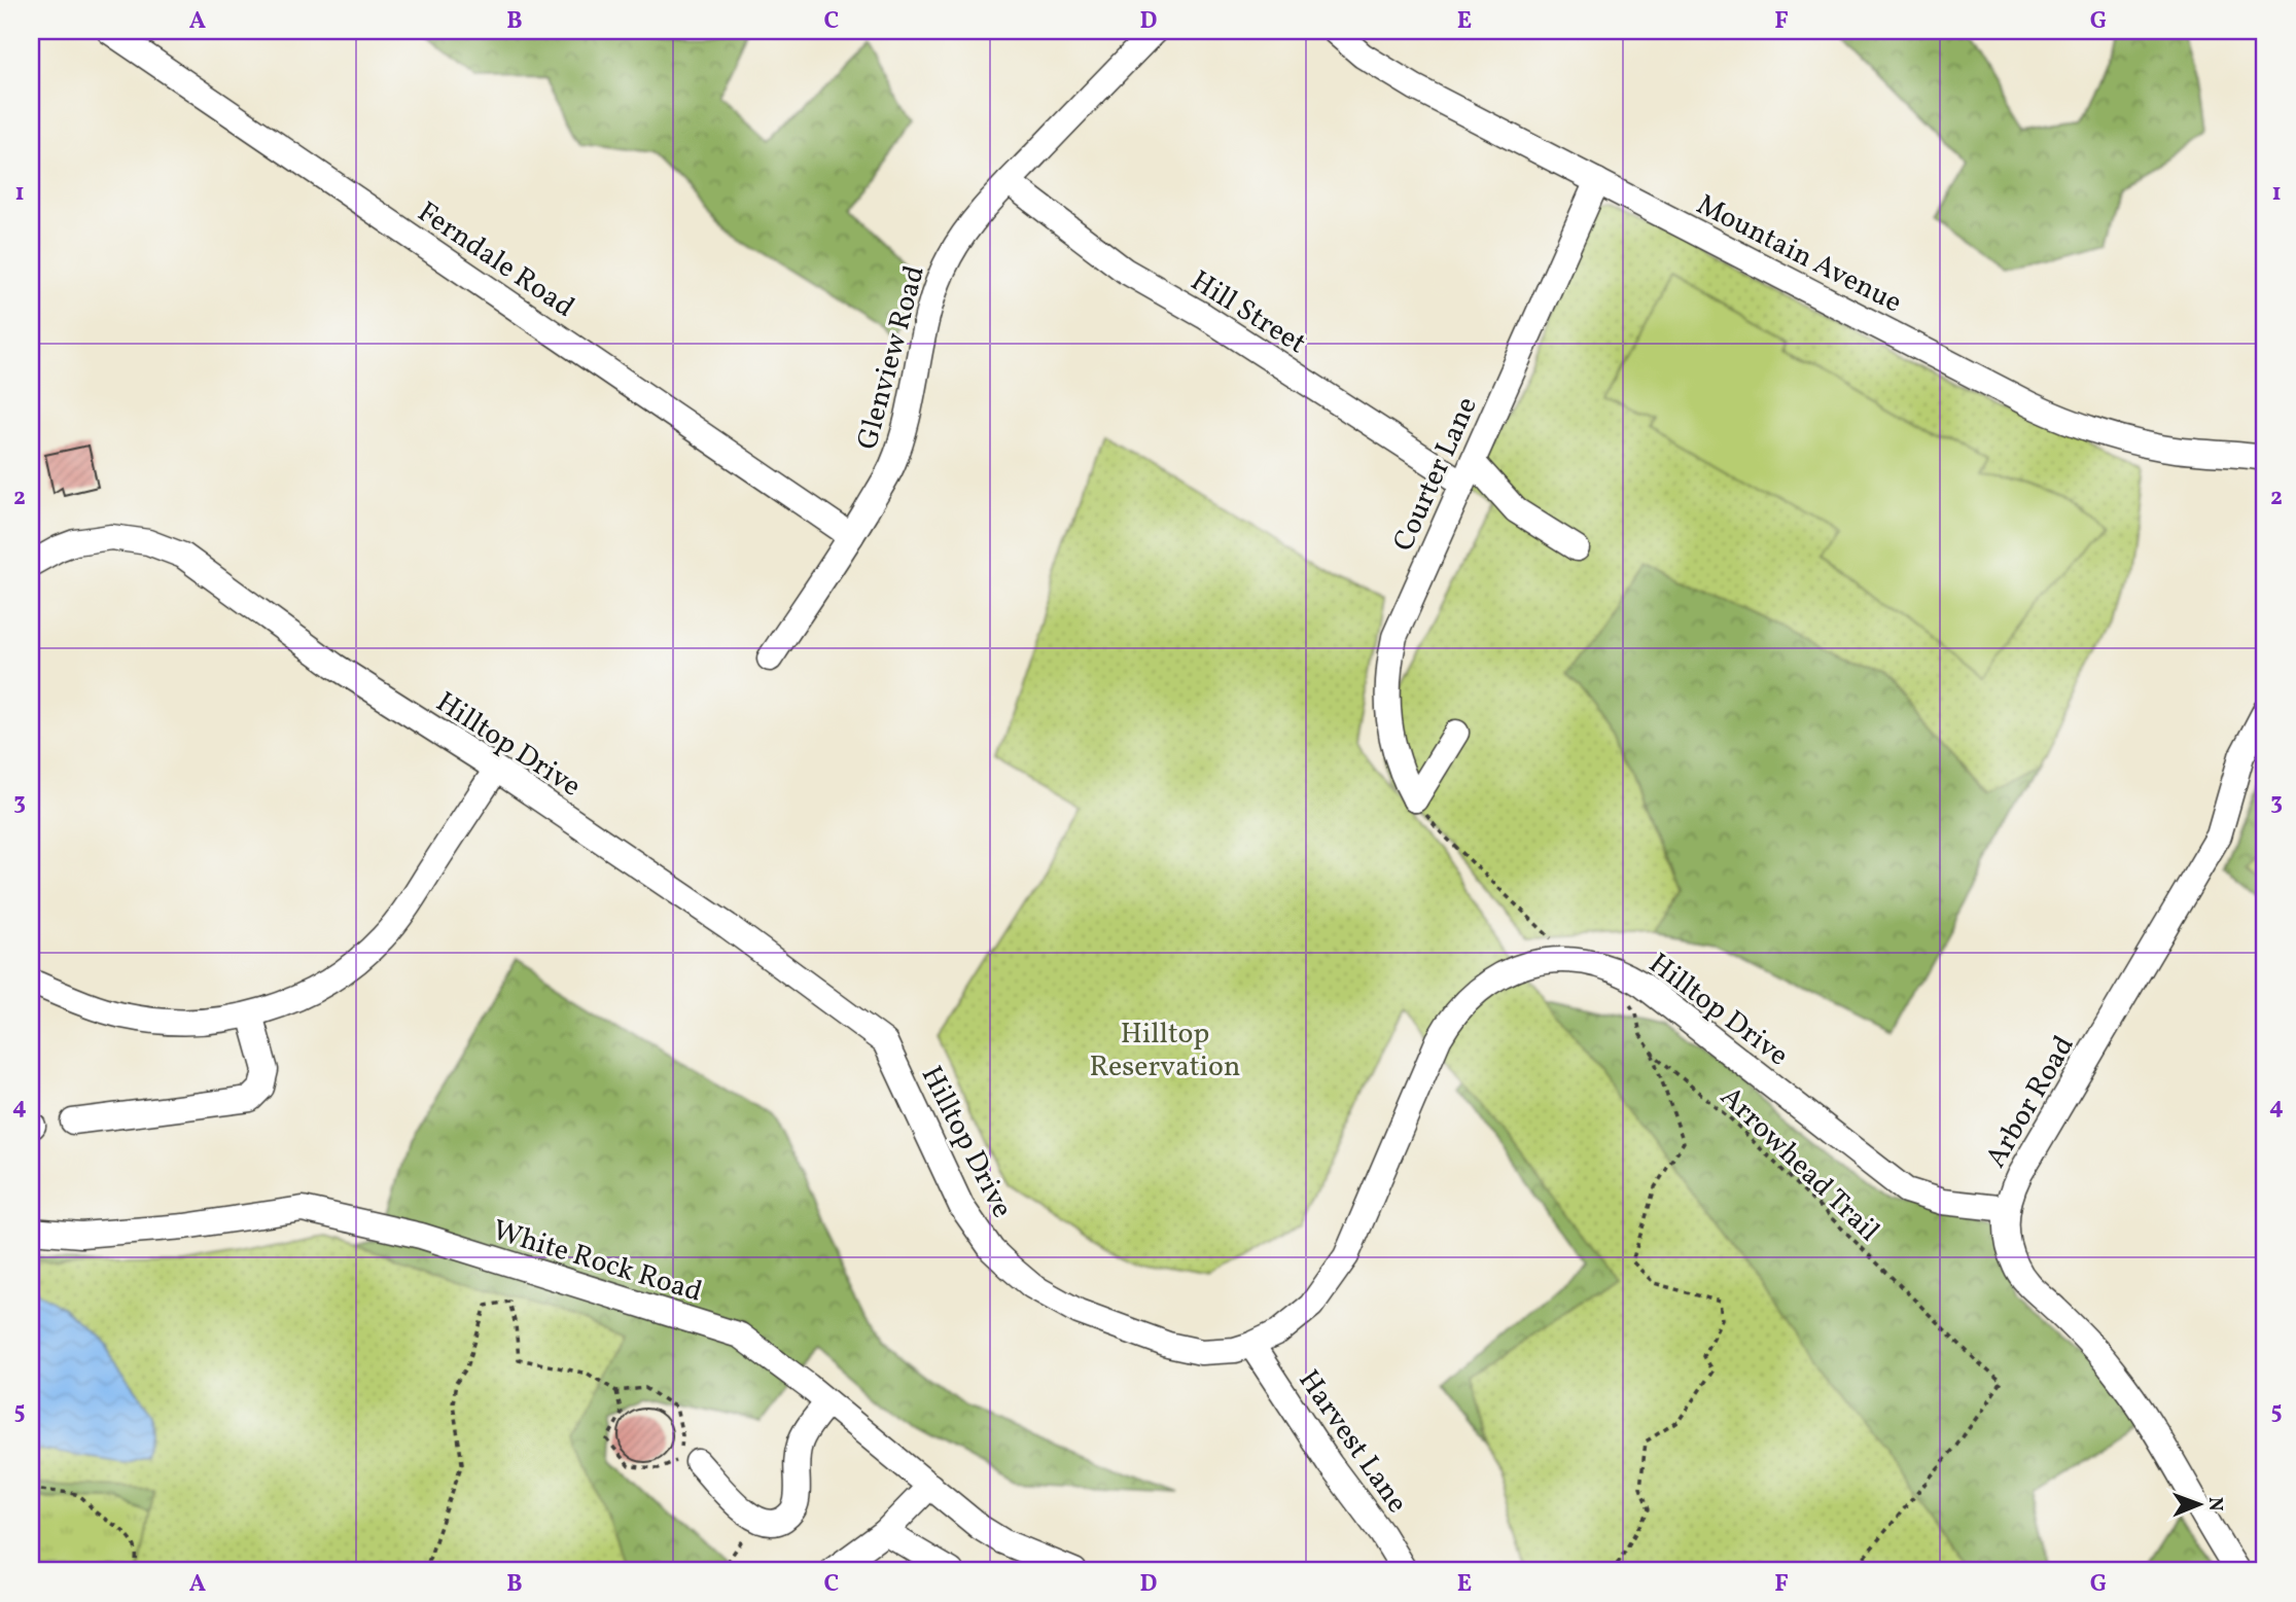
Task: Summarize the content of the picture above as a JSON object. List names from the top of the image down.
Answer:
{
  "streets": {
    "street": [
      "Mountain Avenue",
      "Ferndale Road",
      "Hill Street",
      "Glenview Road",
      "Courter Lane",
      "Hilltop Drive",
      "Arbor Road",
      "White Rock Road",
      "Harvest Lane"
    ],
    "path": ["Arrowhead Trail"]
  },
  "crossings": [
    ["Mountain Avenue", "Courter Lane"],
    ["Ferndale Road", "Glenview Road"],
    ["Hill Street", "Glenview Road"],
    ["Hill Street", "Courter Lane"],
    ["Hilltop Drive", "Arbor Road"],
    ["Hilltop Drive", "Harvest Lane"]
  ],
  "parks": ["Hilltop Reservation"],
  "north": "right",
  "grid": {
    "columns": [
      "A",
      "B",
      "C",
      "D",
      "E",
      "F",
      "G"
    ],
    "rows": [
      "1",
      "2",
      "3",
      "4",
      "5"
    ]
  }
}
